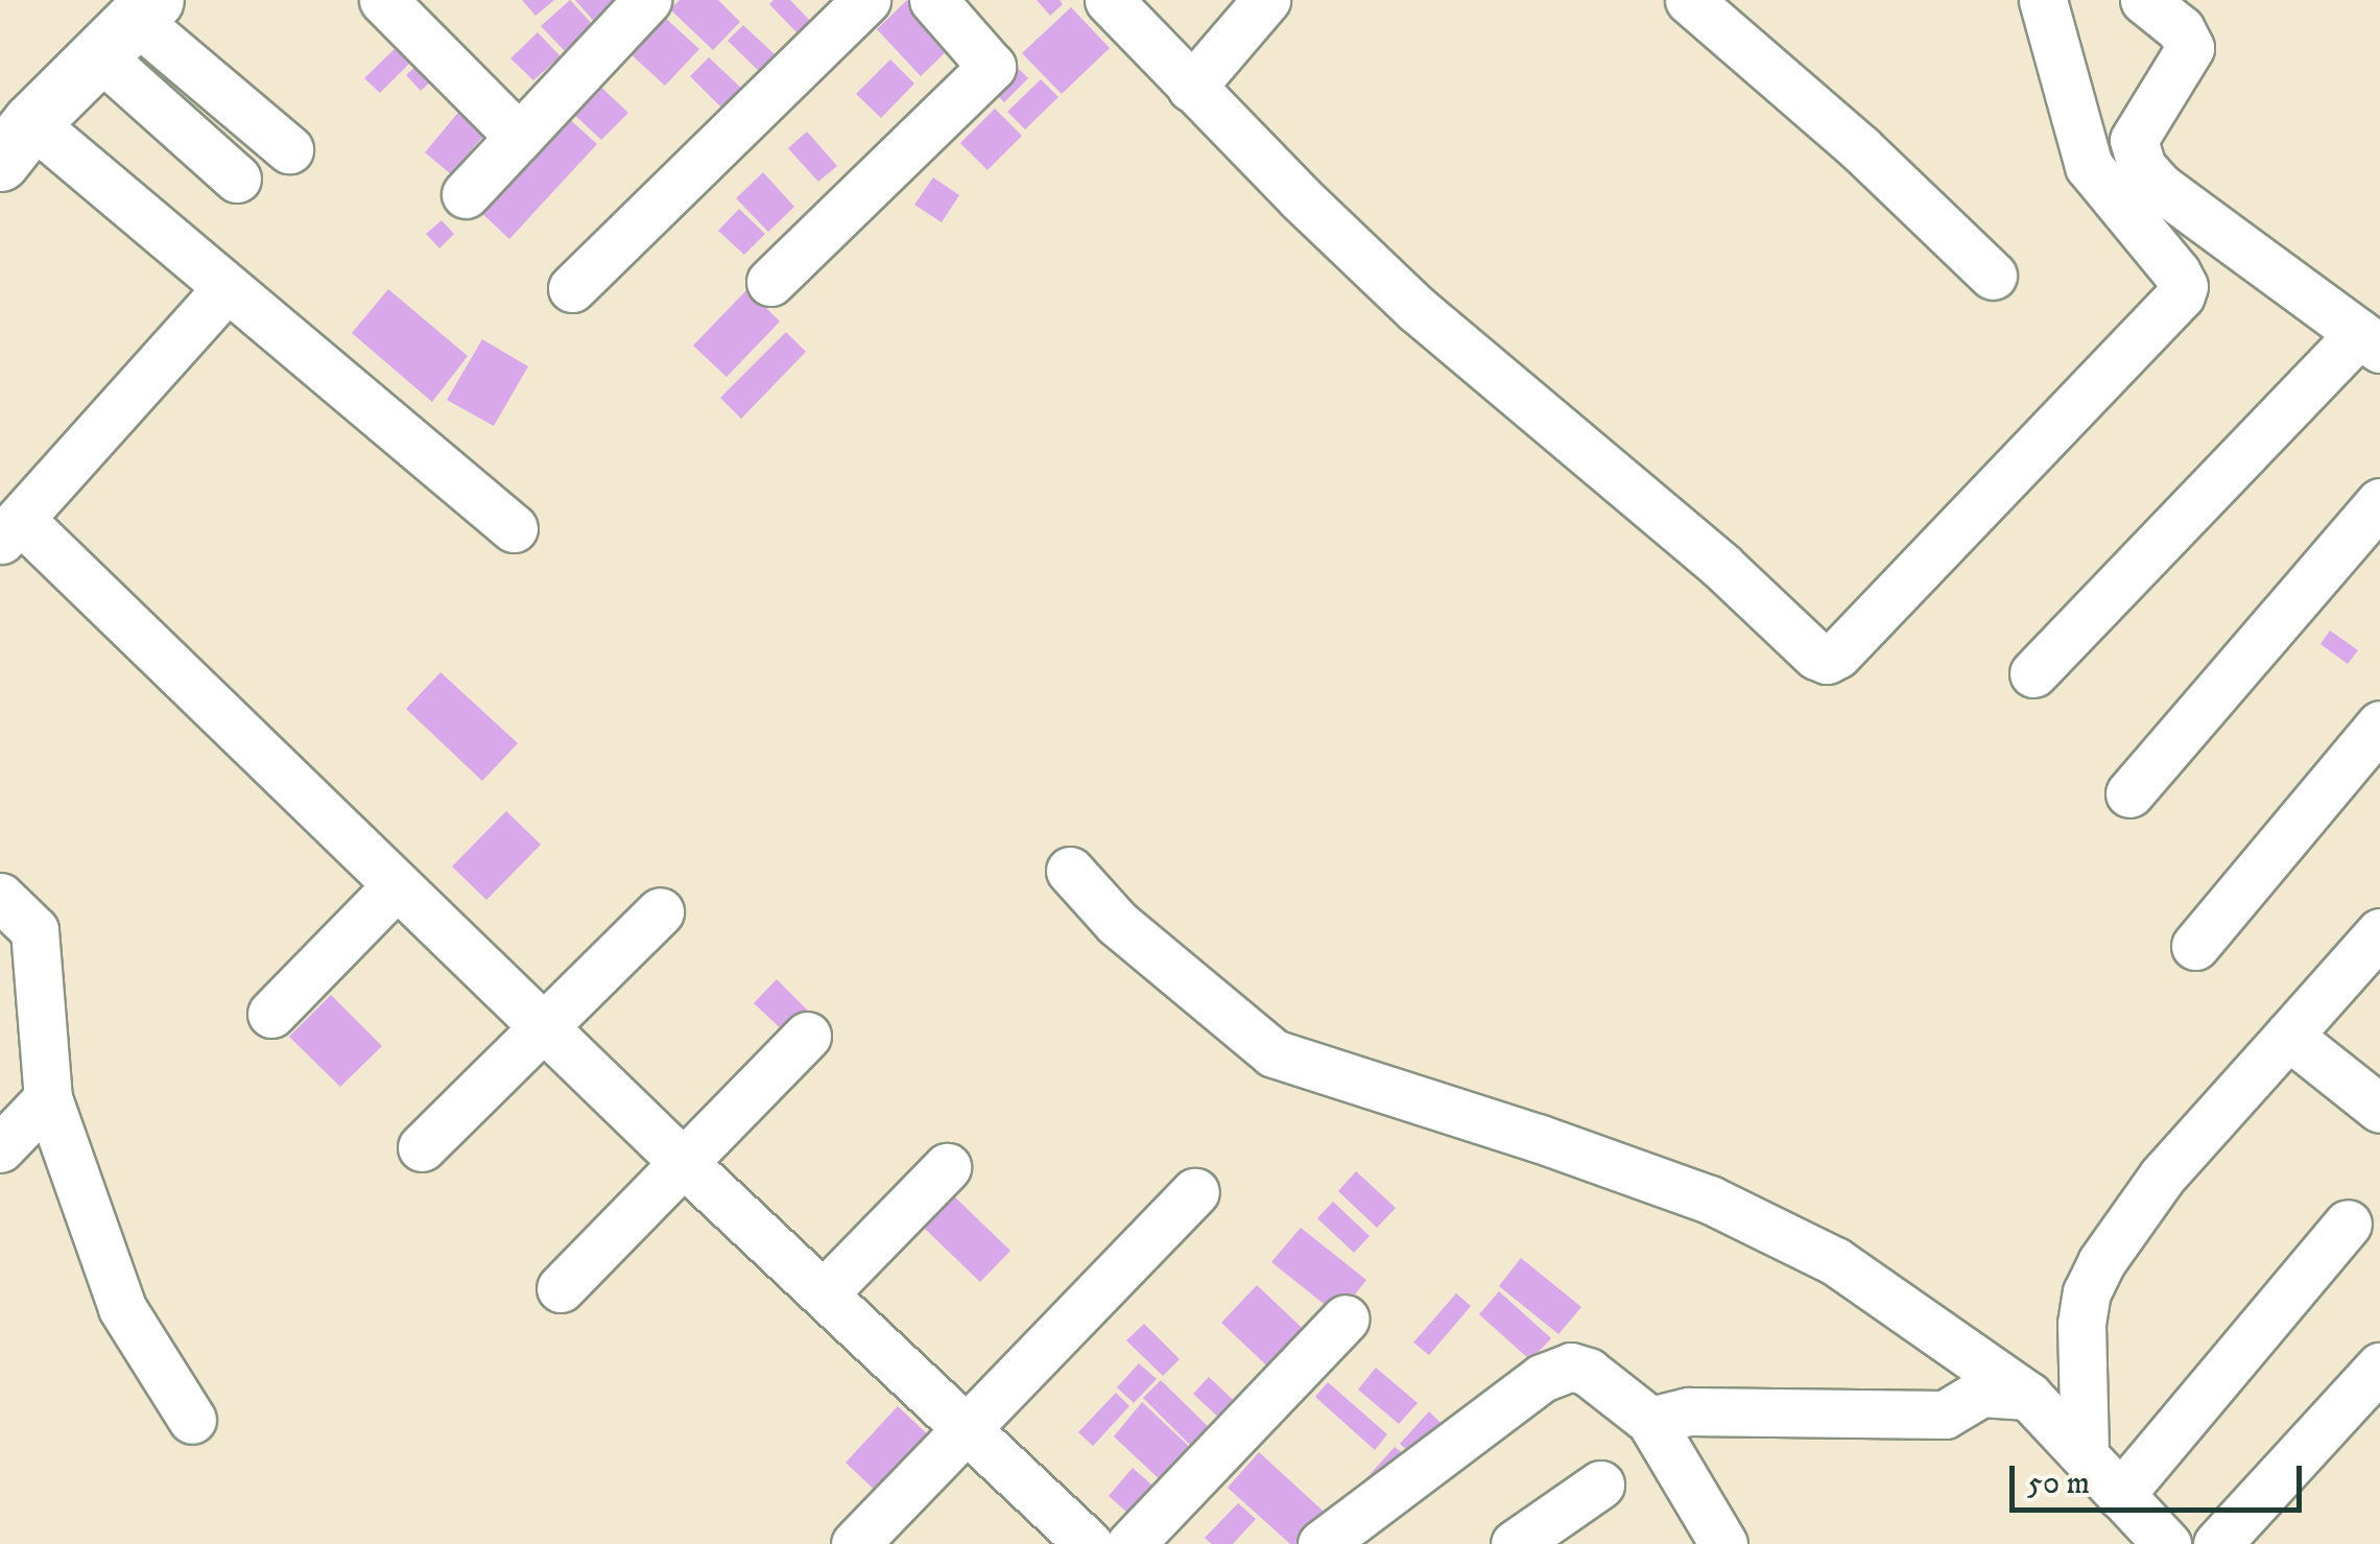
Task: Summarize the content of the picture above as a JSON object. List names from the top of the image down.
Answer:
{
  "scale_bar": "50 m"
}
